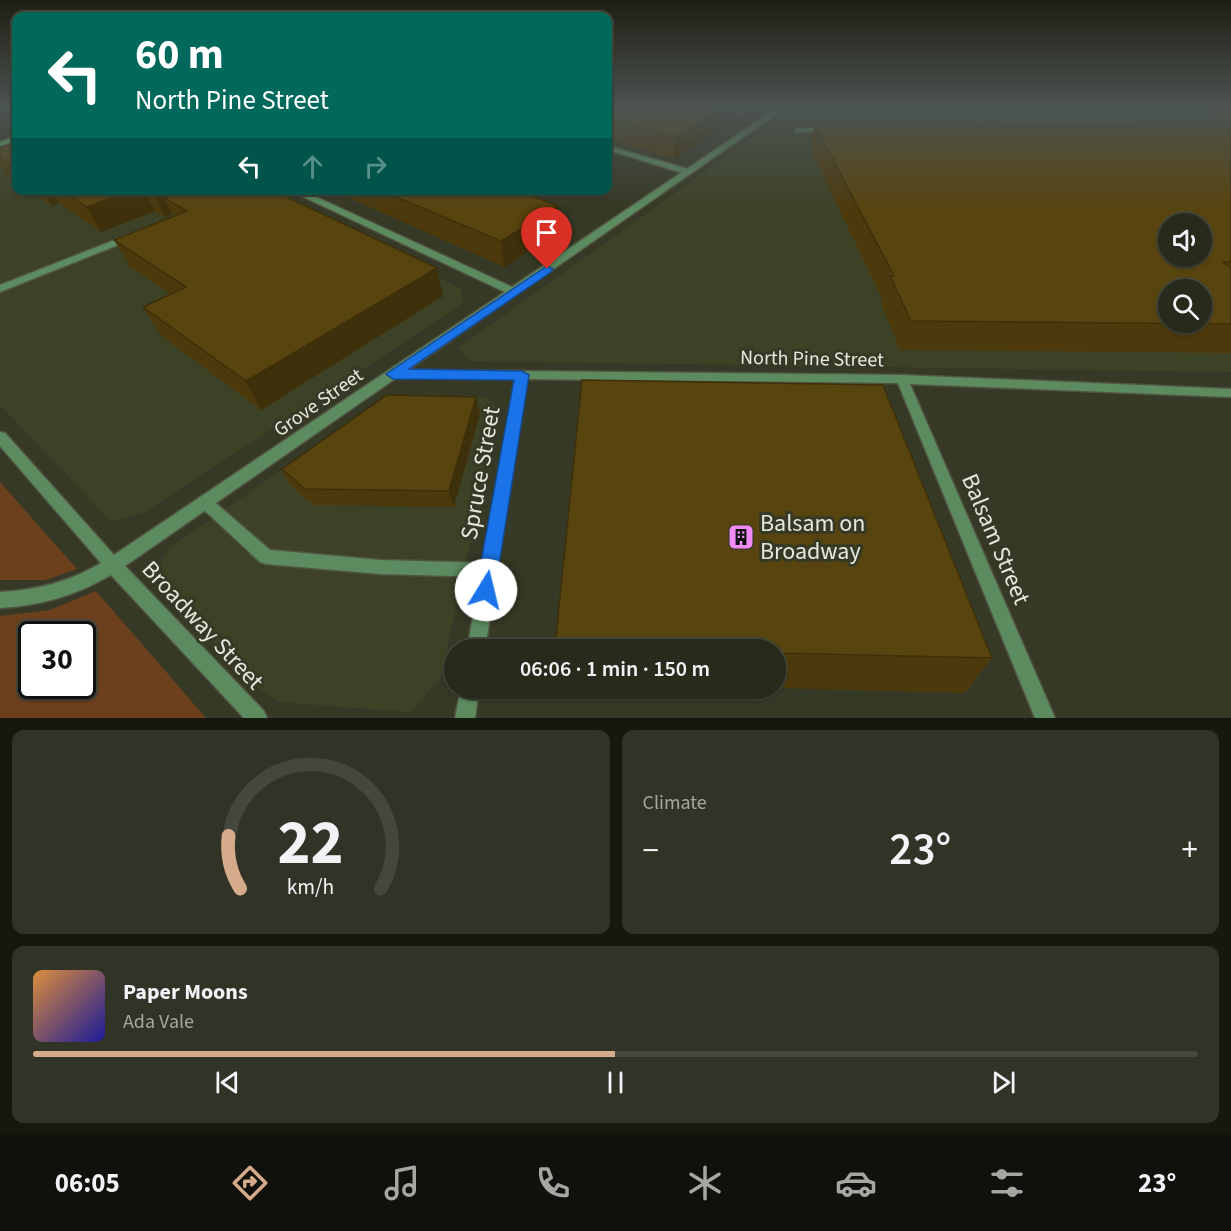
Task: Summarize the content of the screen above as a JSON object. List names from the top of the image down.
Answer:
{
  "streets": {
    "street": [
      "North Pine Street",
      "Grove Street",
      "Spruce Street",
      "Balsam Street",
      "Broadway Street"
    ]
  },
  "crossings": [
    ["North Pine Street", "Grove Street"],
    ["North Pine Street", "Spruce Street"],
    ["North Pine Street", "Balsam Street"],
    ["Grove Street", "Broadway Street"]
  ],
  "places": {
    "building": ["Balsam on Broadway"]
  },
  "page": {
    "turn": ["60 m", "North Pine Street"],
    "limit": "30",
    "trip": "06:06 · 1 min · 150 m",
    "tile": "Climate",
    "heat": ["−", "23°", "+"],
    "song": ["Paper Moons", "Ada Vale"],
    "tabs": ["06:05", "23°"],
    "gauge": ["22", "km/h"]
  }
}
